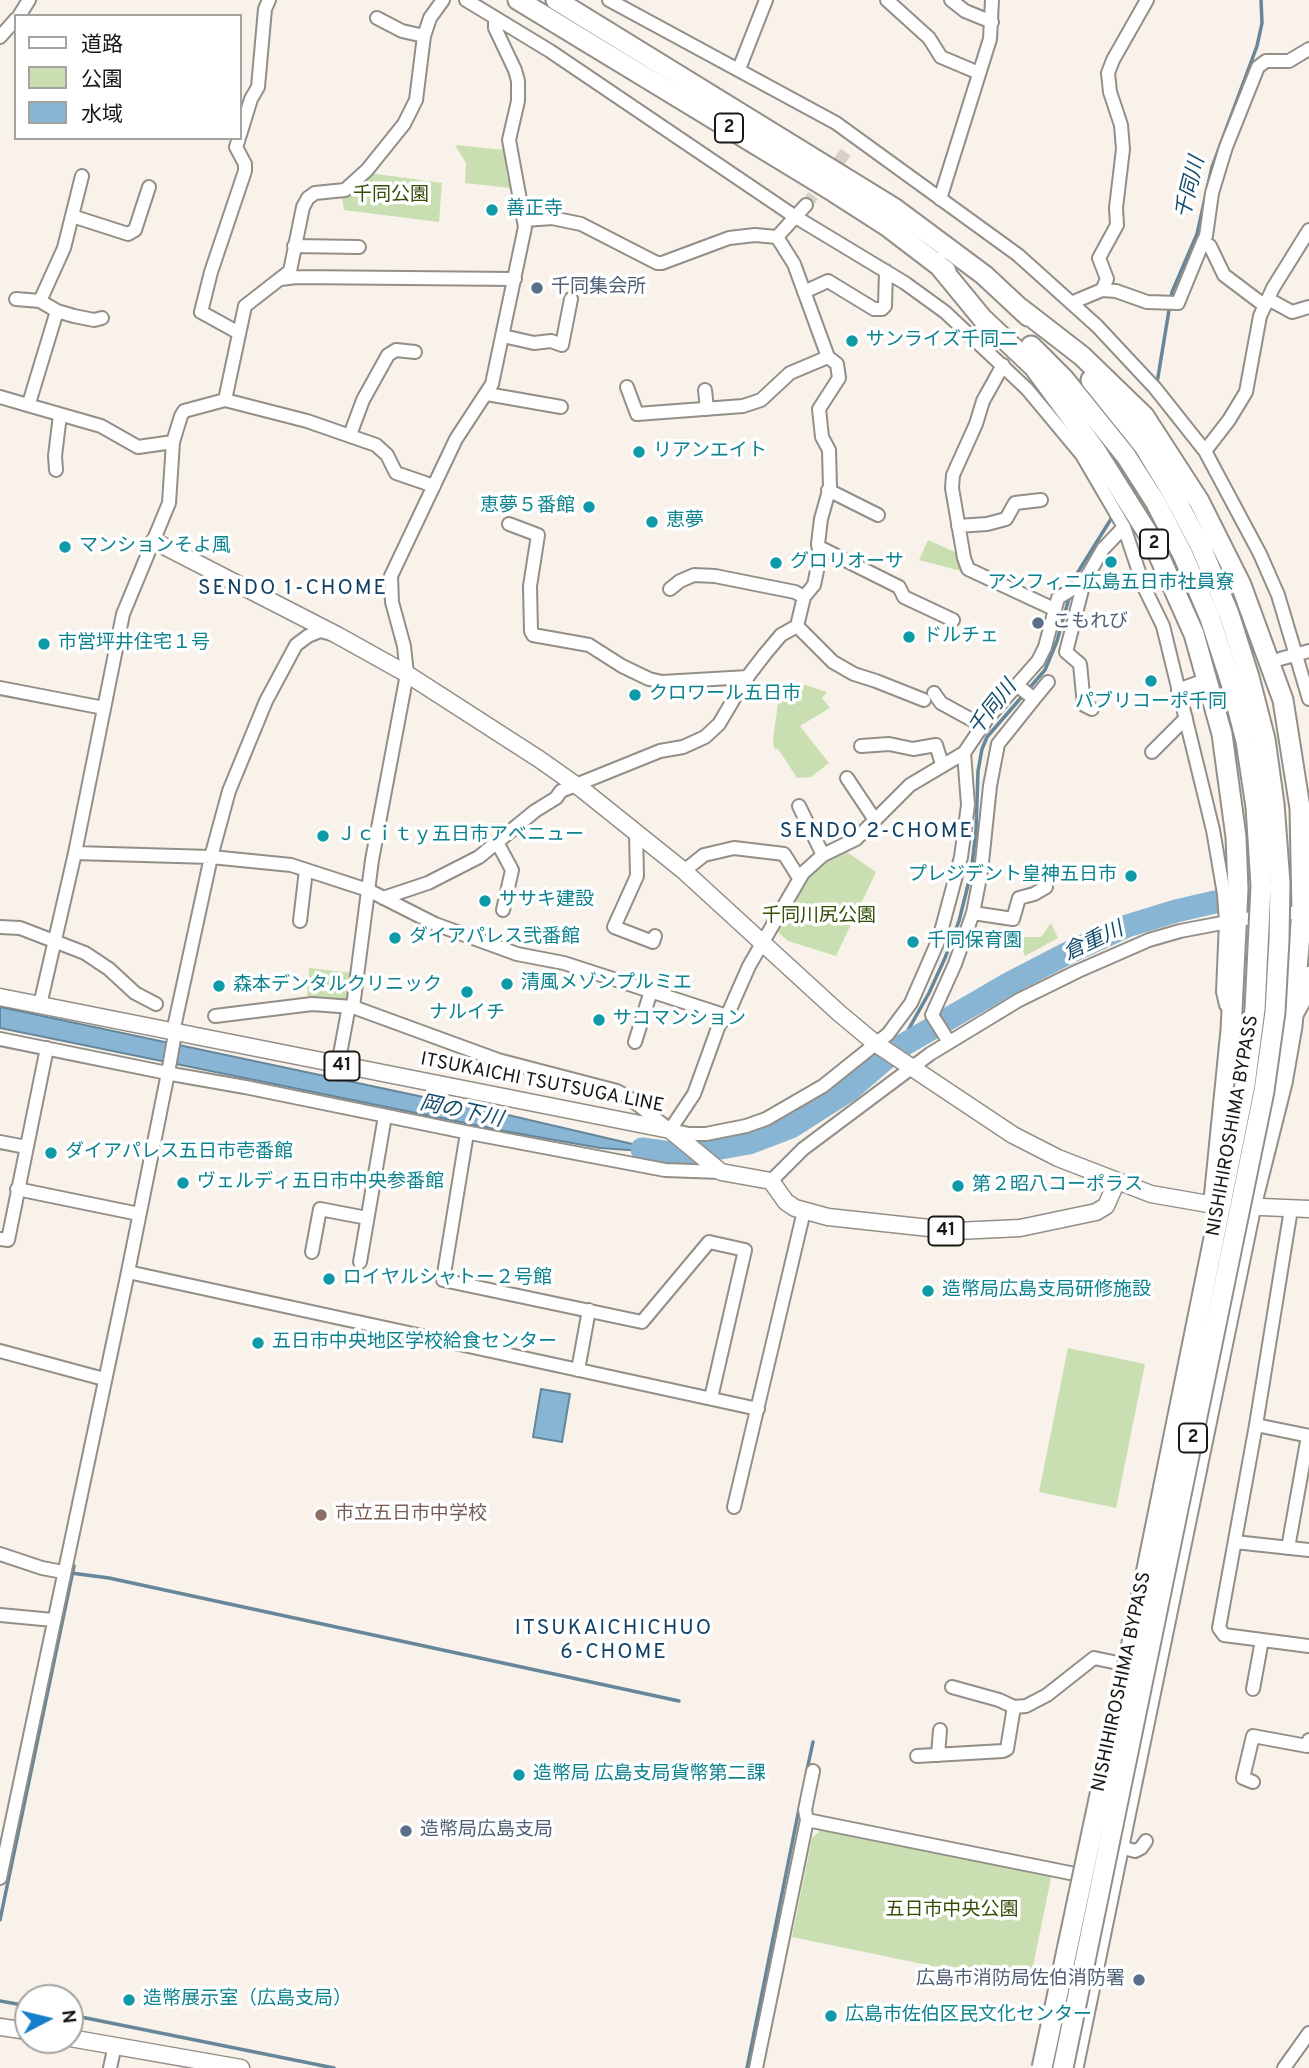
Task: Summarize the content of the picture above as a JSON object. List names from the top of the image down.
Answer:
{
  "streets": {
    "highway": ["2", "NISHIHIROSHIMA BYPASS"],
    "main road": ["41", "ITSUKAICHI TSUTSUGA LINE"]
  },
  "crossings": [
    ["2", "NISHIHIROSHIMA BYPASS"]
  ],
  "districts": ["SENDO 1-CHOME", "SENDO 2-CHOME", "ITSUKAICHICHUO 6-CHOME"],
  "water": ["千同川", "倉重川", "岡の下川"],
  "parks": ["千同公園", "千同川尻公園", "五日市中央公園"],
  "places": [
    "善正寺",
    "千同集会所",
    "サンライズ千同二",
    "リアンエイト",
    "恵夢５番館",
    "恵夢",
    "マンションそよ風",
    "アンフィニ広島五日市社員寮",
    "グロリオーサ",
    "こもれび",
    "ドルチェ",
    "市営坪井住宅１号",
    "パブリコーポ千同",
    "クロワール五日市",
    "Ｊｃｉｔｙ五日市アベニュー",
    "プレジデント皇神五日市",
    "ササキ建設",
    "ダイアパレス弐番館",
    "千同保育園",
    "清風メゾンプルミエ",
    "森本デンタルクリニック",
    "ナルイチ",
    "サコマンション",
    "ダイアパレス五日市壱番館",
    "ヴェルディ五日市中央参番館",
    "第２昭八コーポラス",
    "ロイヤルシャトー２号館",
    "造幣局広島支局研修施設",
    "五日市中央地区学校給食センター",
    "市立五日市中学校",
    "造幣局 広島支局貨幣第二課",
    "造幣局広島支局",
    "広島市消防局佐伯消防署",
    "造幣展示室（広島支局）",
    "広島市佐伯区民文化センター"
  ],
  "legend": ["道路", "公園", "水域"],
  "north": "right"
}
